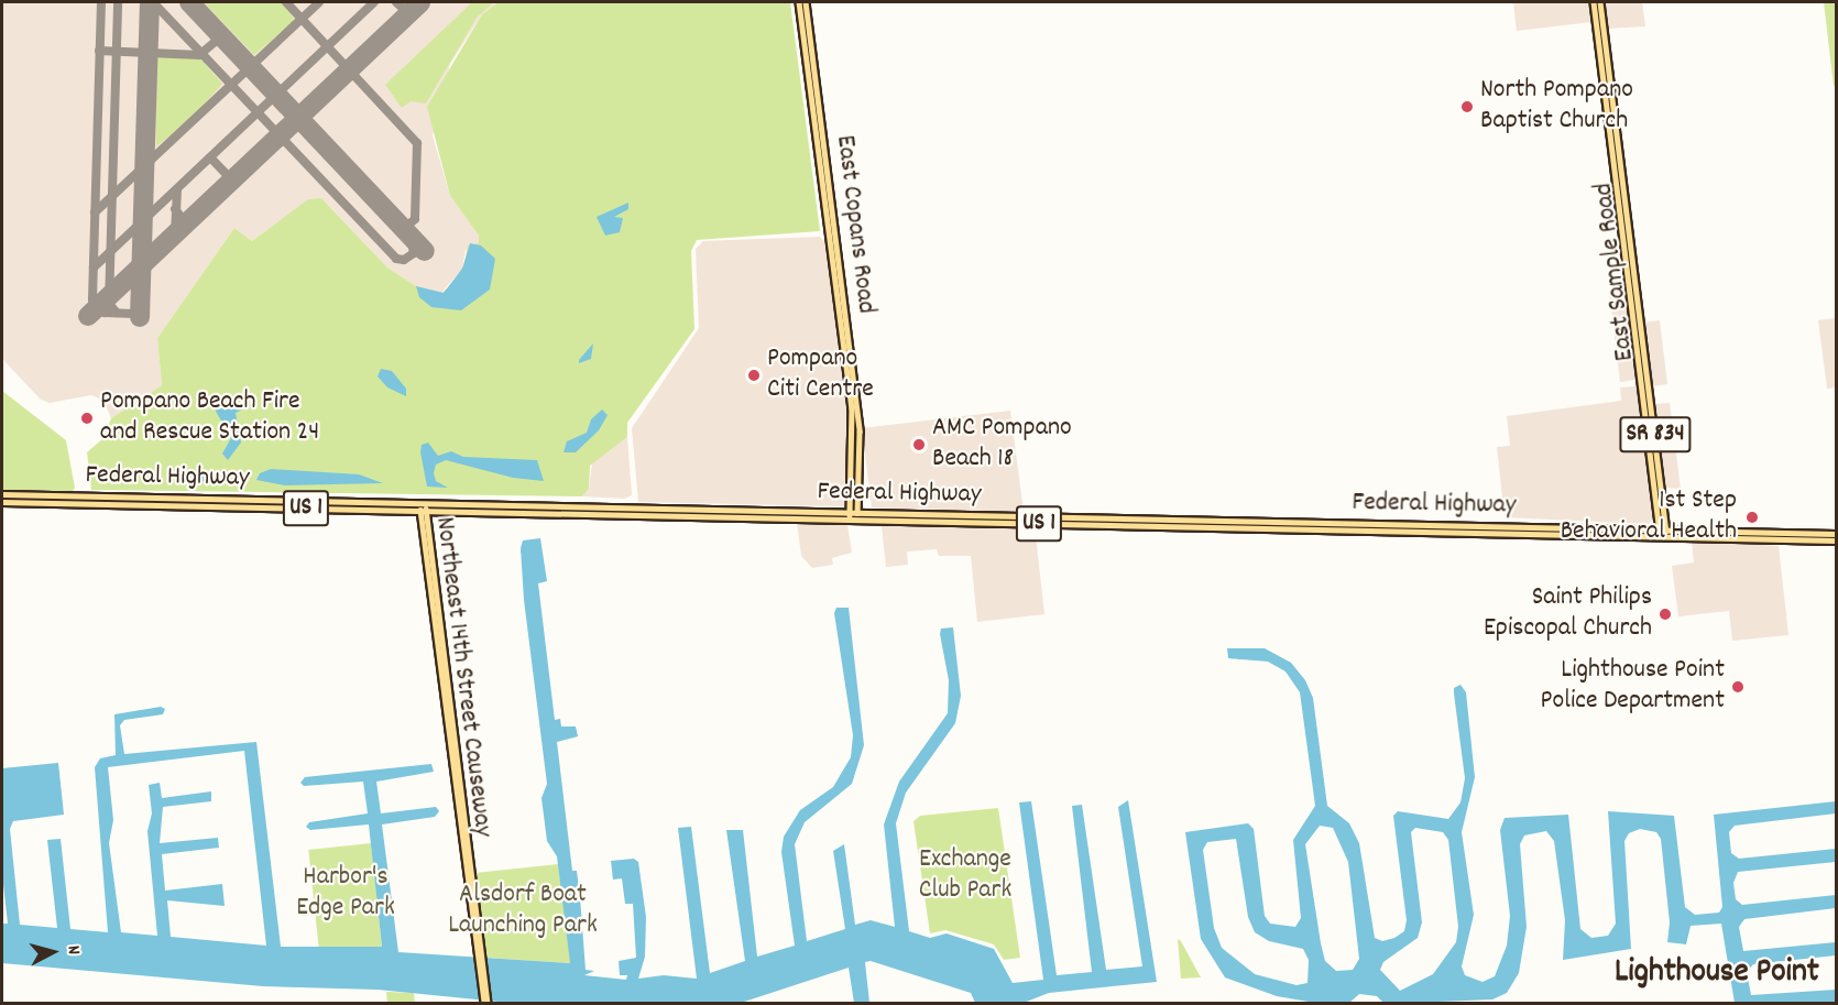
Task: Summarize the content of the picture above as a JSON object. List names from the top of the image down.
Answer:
{
  "streets": {
    "main road": [
      "East Copans Road",
      "East Sample Road",
      "SR 834",
      "Federal Highway",
      "US 1",
      "Northeast 14th Street Causeway"
    ]
  },
  "crossings": [
    ["East Copans Road", "Federal Highway"],
    ["East Sample Road", "Federal Highway"],
    ["Federal Highway", "Northeast 14th Street Causeway"]
  ],
  "districts": ["Lighthouse Point"],
  "parks": ["Exchange Club Park", "Harbor's Edge Park", "Alsdorf Boat Launching Park"],
  "places": [
    "North Pompano Baptist Church",
    "Pompano Citi Centre",
    "Pompano Beach Fire and Rescue Station 24",
    "AMC Pompano Beach 18",
    "1st Step Behavioral Health",
    "Saint Philips Episcopal Church",
    "Lighthouse Point Police Department"
  ],
  "north": "right"
}
